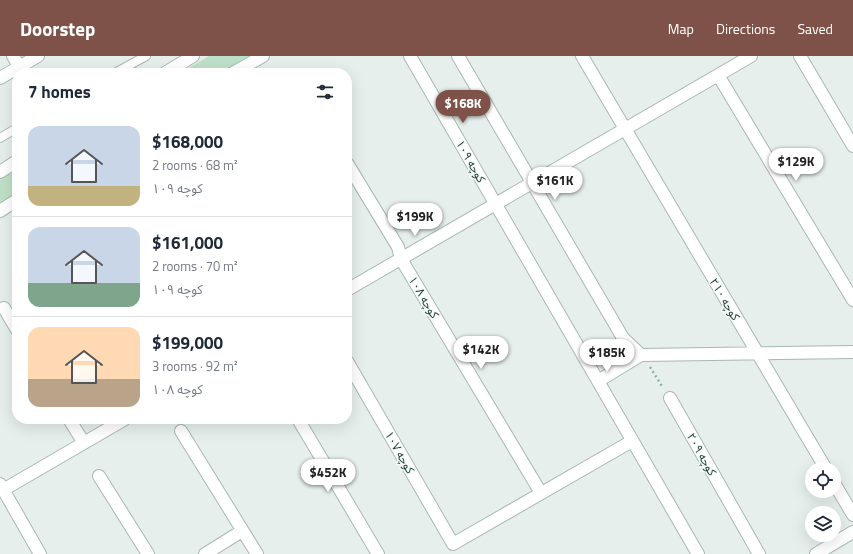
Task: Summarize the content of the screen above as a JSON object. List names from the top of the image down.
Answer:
{
  "streets": {
    "street": [
      "۱۰۹ کوچه",
      "۱۰۸ کوچه",
      "۲۱۰ کوچه",
      "۱۰۷ کوچه",
      "۲۰۹ کوچه"
    ]
  },
  "crossings": [
    ["۱۰۸ کوچه", "۱۰۷ کوچه"]
  ],
  "page": {
    "header": "Doorstep",
    "nav": ["Map", "Directions", "Saved"],
    "heading": "7 homes",
    "price": [
      "$168K",
      "$129K",
      "$161K",
      "$199K",
      "$142K",
      "$185K",
      "$452K"
    ],
    "list": [
      {
        "name": "$168,000",
        "note": "2 rooms · 68 m² · ۱۰۹ کوچه"
      },
      {
        "name": "$161,000",
        "note": "2 rooms · 70 m² · ۱۰۹ کوچه"
      },
      {
        "name": "$199,000",
        "note": "3 rooms · 92 m² · ۱۰۸ کوچه"
      }
    ]
  }
}
